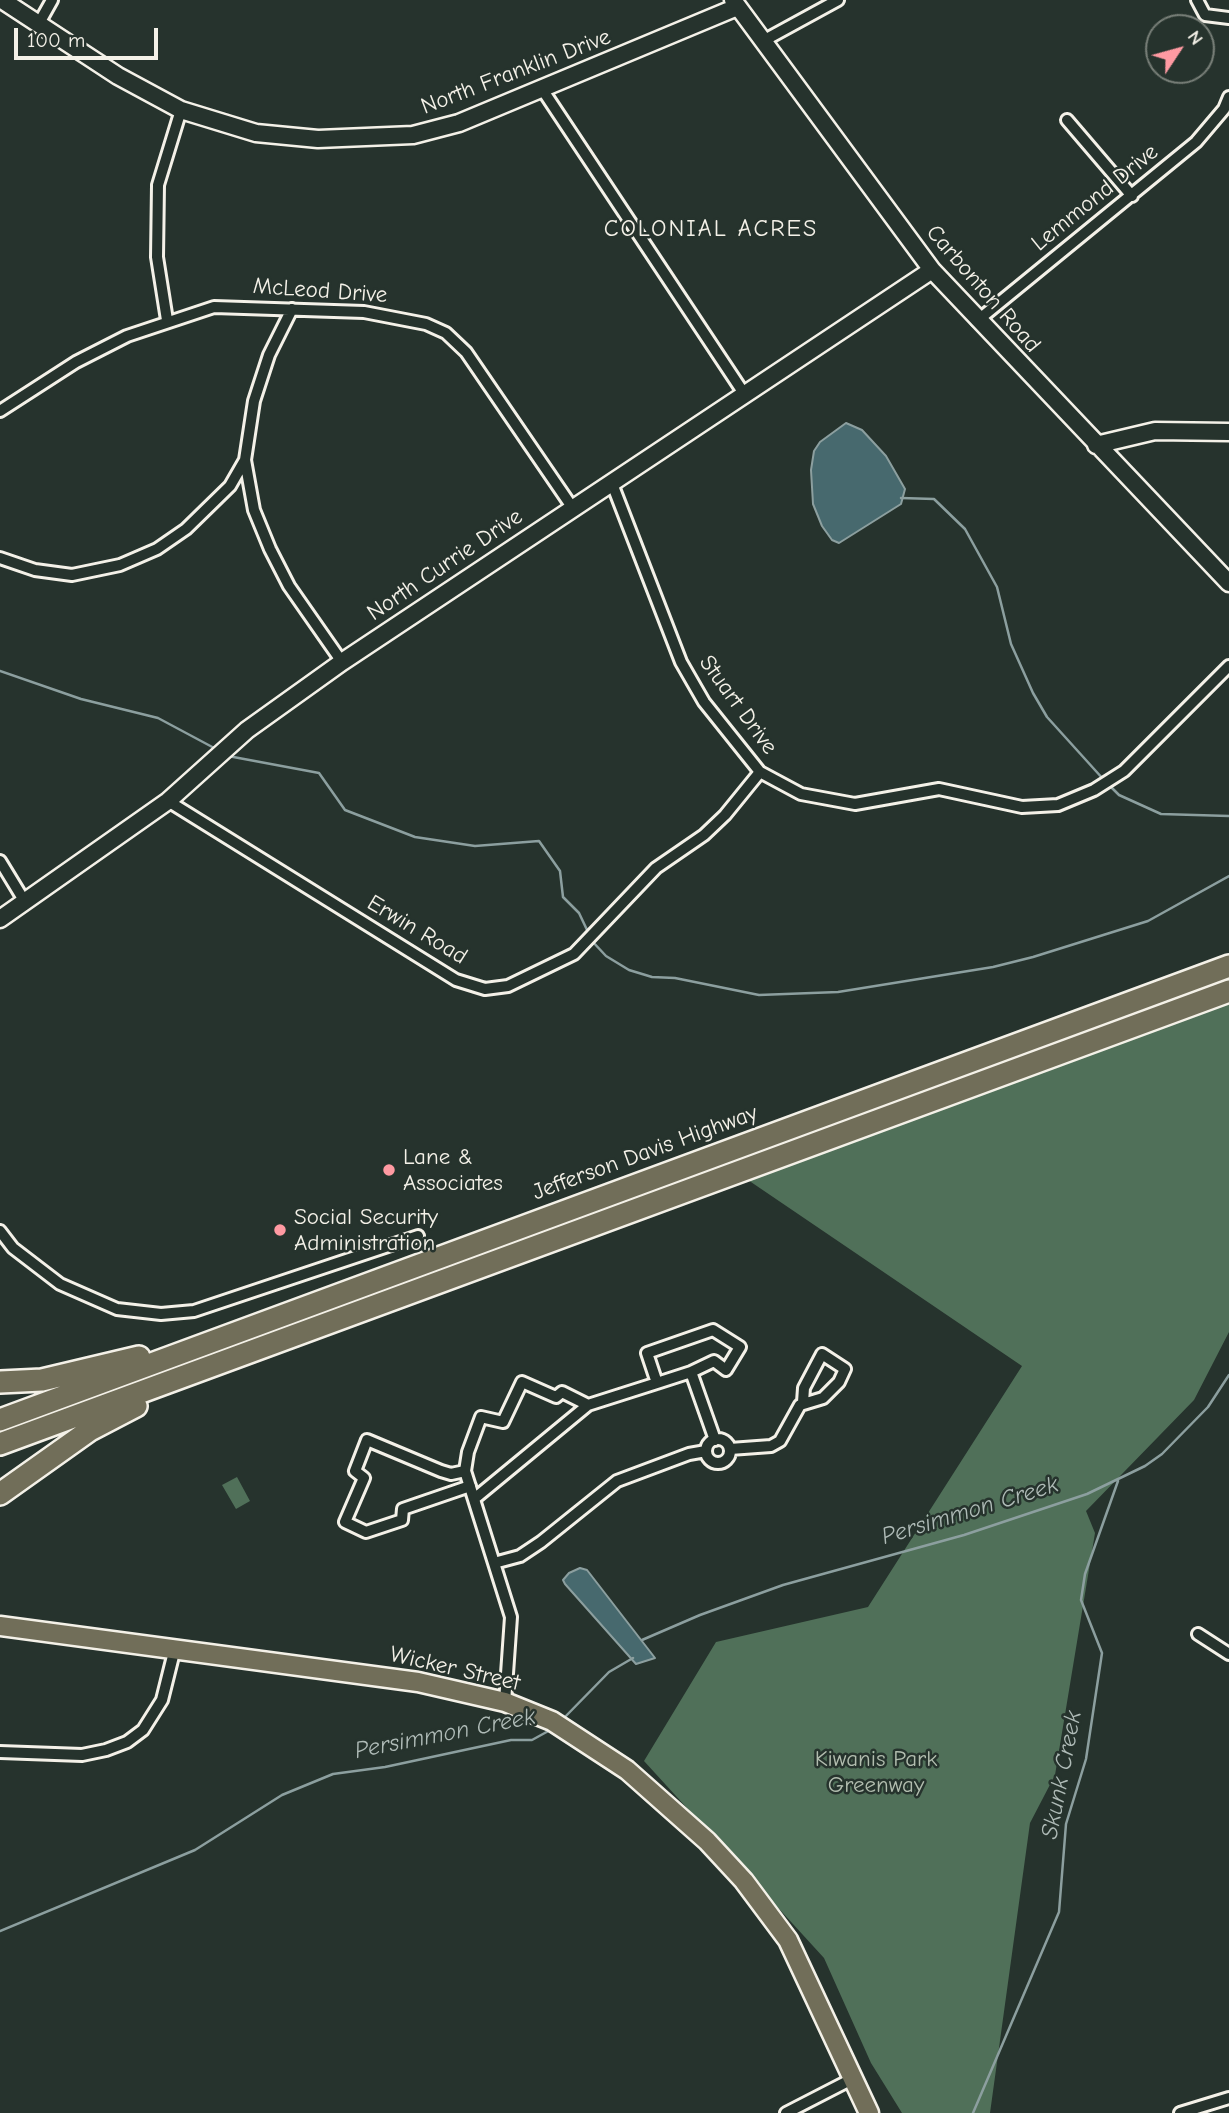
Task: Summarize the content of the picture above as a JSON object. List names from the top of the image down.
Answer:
{
  "streets": {
    "highway": ["Jefferson Davis Highway"],
    "main road": ["Wicker Street"],
    "street": [
      "North Franklin Drive",
      "Lemmond Drive",
      "Carbonton Road",
      "McLeod Drive",
      "North Currie Drive",
      "Stuart Drive",
      "Erwin Road"
    ]
  },
  "crossings": [
    ["North Franklin Drive", "Carbonton Road"],
    ["Lemmond Drive", "Carbonton Road"],
    ["Carbonton Road", "North Currie Drive"],
    ["McLeod Drive", "North Currie Drive"],
    ["North Currie Drive", "Stuart Drive"],
    ["North Currie Drive", "Erwin Road"],
    ["Stuart Drive", "Erwin Road"]
  ],
  "districts": ["COLONIAL ACRES"],
  "water": ["Persimmon Creek", "Skunk Creek"],
  "parks": ["Kiwanis Park Greenway"],
  "places": ["Lane & Associates", "Social Security Administration"],
  "scale_bar": "100 m",
  "north": "top right"
}
